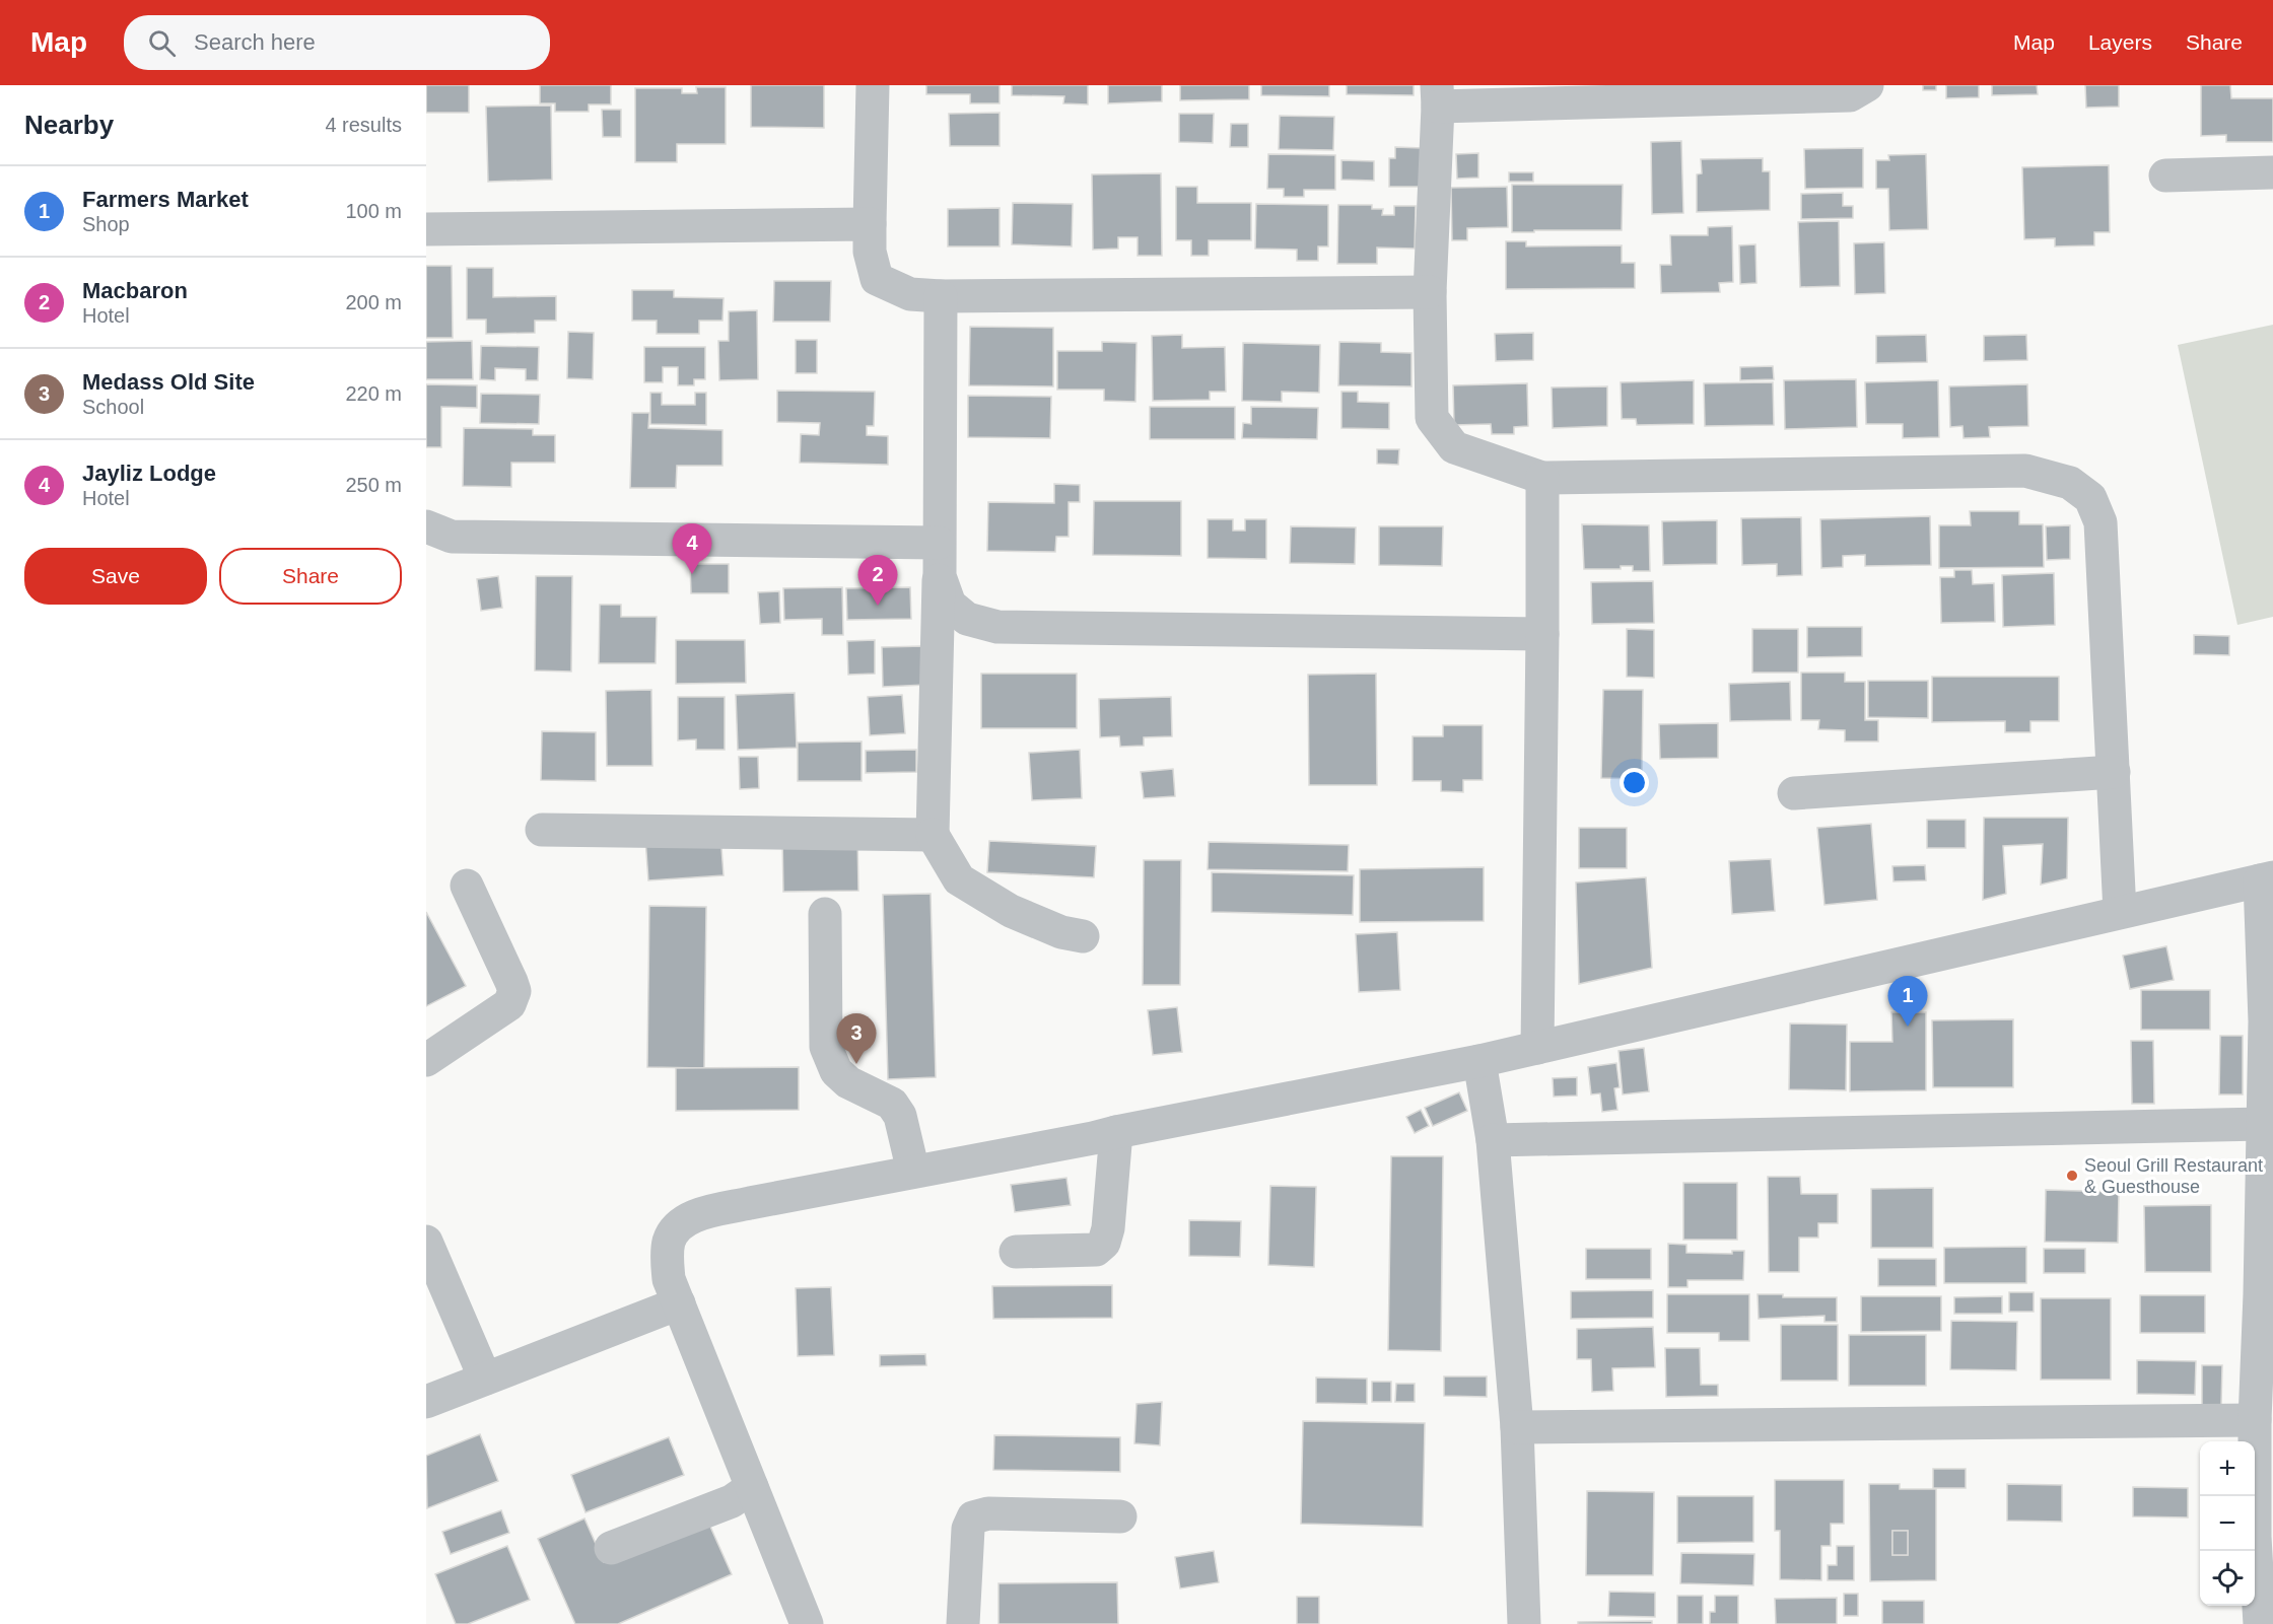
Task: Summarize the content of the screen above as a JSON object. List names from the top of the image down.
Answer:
{
  "places": ["Seoul Grill Restaurant & Guesthouse"],
  "page": {
    "header": "Map",
    "search": "Search here",
    "nav": ["Map", "Layers", "Share"],
    "heading": ["Nearby", "4 results"],
    "list": [
      {
        "mark": "1",
        "name": "Farmers Market",
        "note": "Shop",
        "value": "100 m"
      },
      {
        "mark": "2",
        "name": "Macbaron",
        "note": "Hotel",
        "value": "200 m"
      },
      {
        "mark": "3",
        "name": "Medass Old Site",
        "note": "School",
        "value": "220 m"
      },
      {
        "mark": "4",
        "name": "Jayliz Lodge",
        "note": "Hotel",
        "value": "250 m"
      }
    ],
    "pins": [
      "4",
      "2",
      "1",
      "3"
    ],
    "buttons": ["Save", "Share"],
    "map_buttons": ["+", "−"]
  }
}
